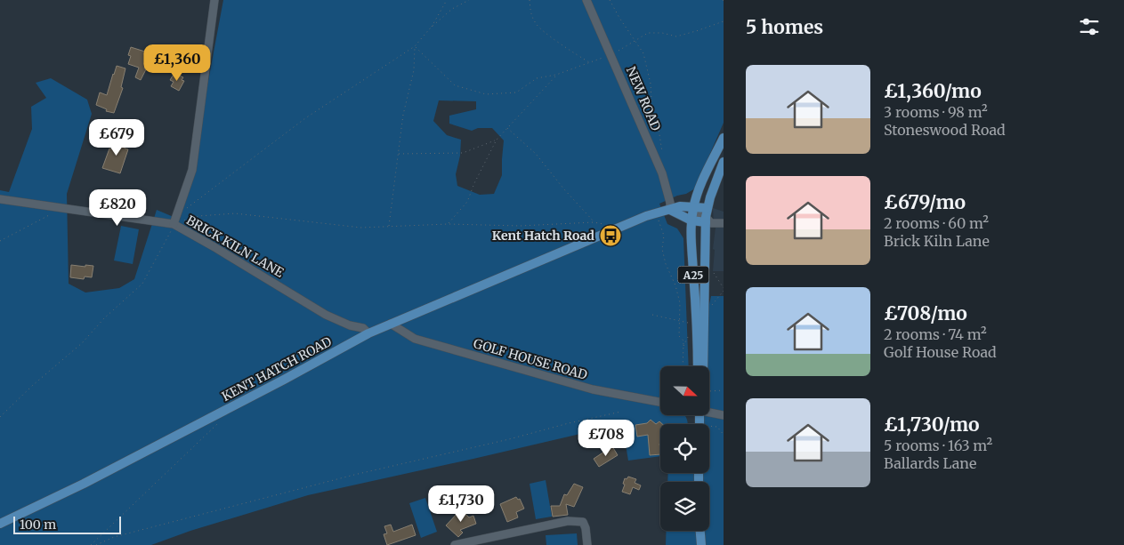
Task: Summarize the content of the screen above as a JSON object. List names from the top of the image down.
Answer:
{
  "streets": {
    "main road": ["A25", "KENT HATCH ROAD"],
    "street": ["NEW ROAD", "BRICK KILN LANE", "GOLF HOUSE ROAD"]
  },
  "crossings": [
    ["NEW ROAD", "KENT HATCH ROAD"],
    ["BRICK KILN LANE", "KENT HATCH ROAD"],
    ["GOLF HOUSE ROAD", "KENT HATCH ROAD"]
  ],
  "places": {
    "bus stop": ["Kent Hatch Road"]
  },
  "scale_bar": "100 m",
  "north": "right",
  "page": {
    "heading": "5 homes",
    "price": [
      "£1,360",
      "£679",
      "£820",
      "£708",
      "£1,730"
    ],
    "list": [
      {
        "name": "£1,360/mo",
        "note": "3 rooms · 98 m² · Stoneswood Road"
      },
      {
        "name": "£679/mo",
        "note": "2 rooms · 60 m² · Brick Kiln Lane"
      },
      {
        "name": "£708/mo",
        "note": "2 rooms · 74 m² · Golf House Road"
      },
      {
        "name": "£1,730/mo",
        "note": "5 rooms · 163 m² · Ballards Lane"
      }
    ],
    "scale": "100 m"
  }
}
